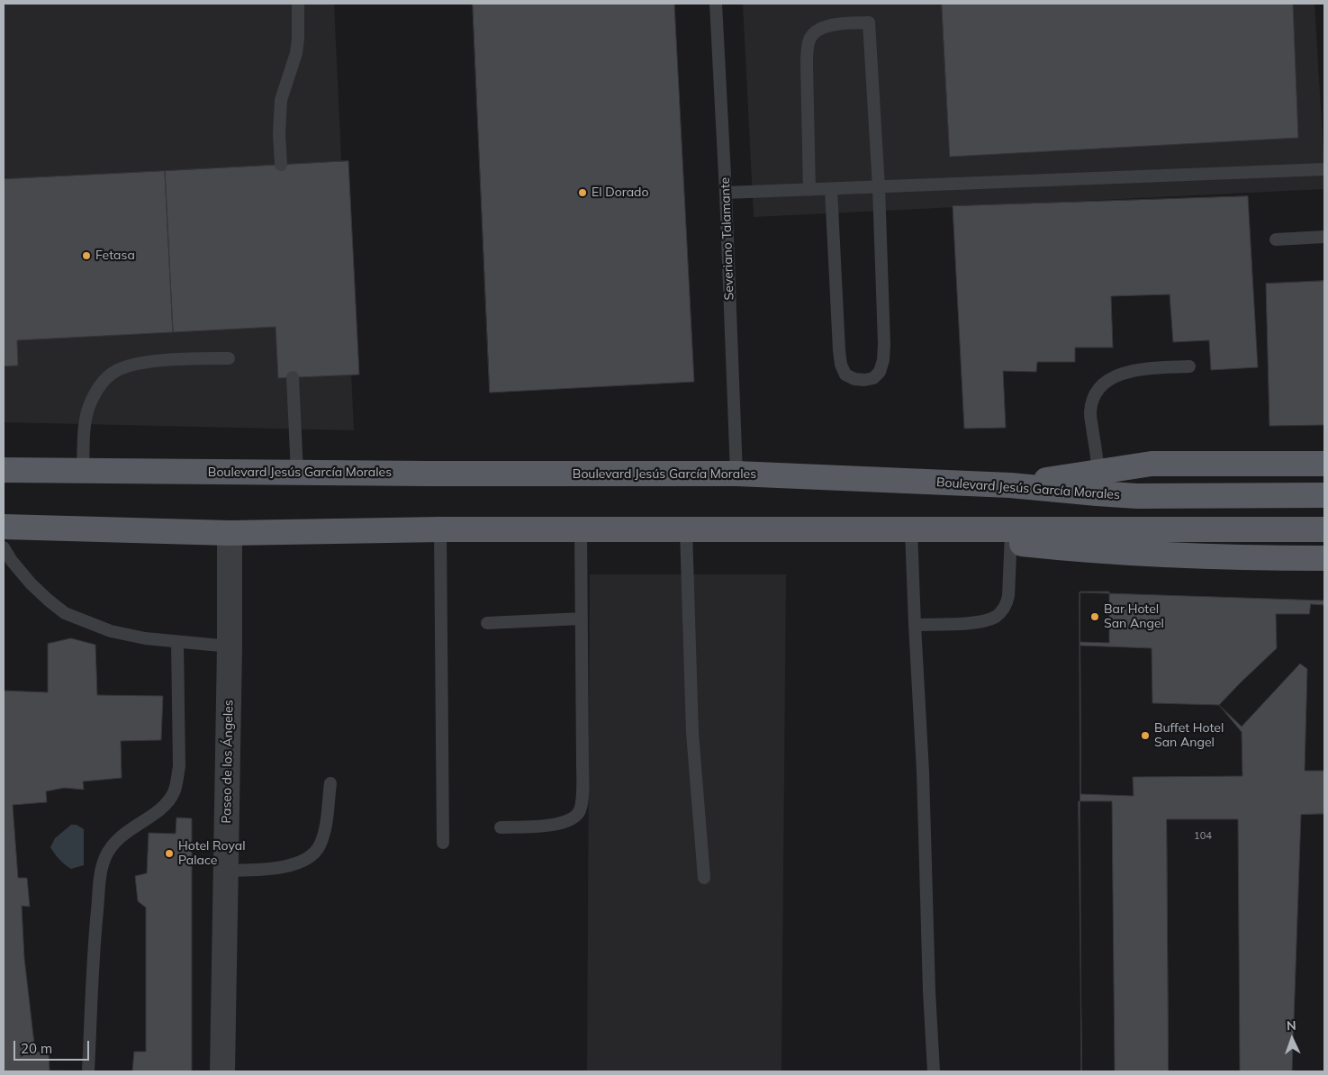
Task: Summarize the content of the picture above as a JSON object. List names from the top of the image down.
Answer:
{
  "streets": {
    "main road": ["Boulevard Jesús García Morales"],
    "street": ["Paseo de los Ángeles"],
    "lane": ["Severiano Talamante"]
  },
  "crossings": [
    ["Severiano Talamante", "Boulevard Jesús García Morales"]
  ],
  "places": [
    "El Dorado",
    "Fetasa",
    "Bar Hotel San Angel",
    "Buffet Hotel San Angel",
    "Hotel Royal Palace"
  ],
  "house_numbers": ["104"],
  "scale_bar": "20 m",
  "north": "top"
}
